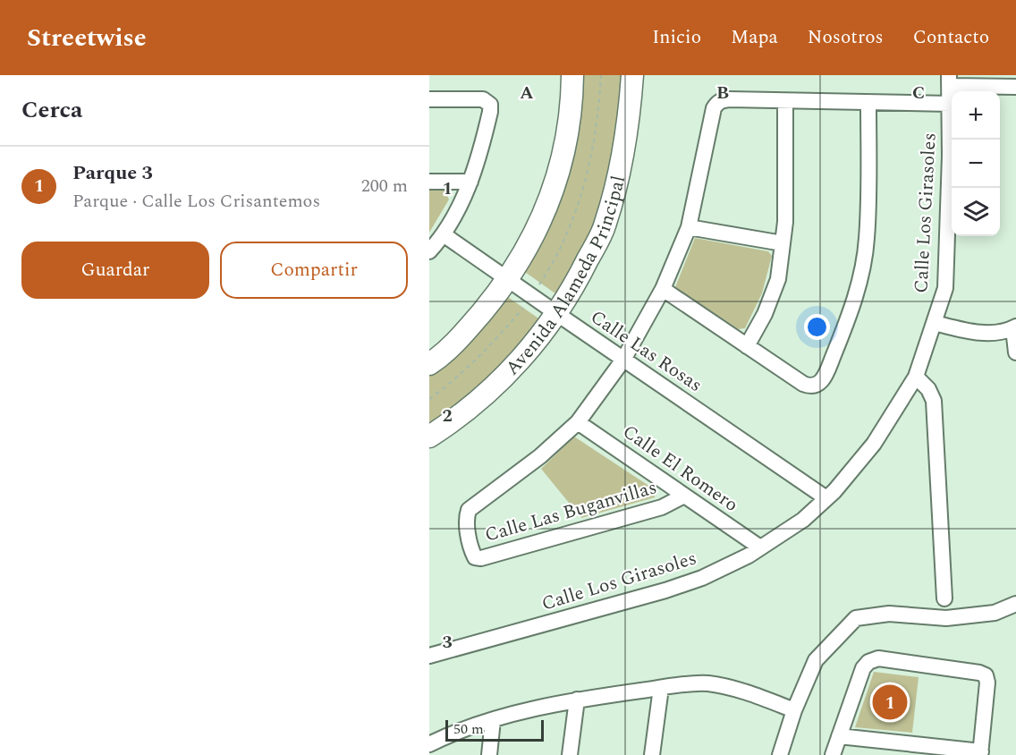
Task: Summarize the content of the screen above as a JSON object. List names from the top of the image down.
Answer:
{
  "streets": {
    "street": [
      "Calle Los Girasoles",
      "Avenida Alameda Principal",
      "Calle Las Rosas",
      "Calle El Romero",
      "Calle Las Buganvillas"
    ]
  },
  "crossings": [
    ["Calle Los Girasoles", "Calle Las Rosas"],
    ["Calle Los Girasoles", "Calle El Romero"],
    ["Avenida Alameda Principal", "Calle Las Rosas"],
    ["Calle Las Rosas", "Calle Las Buganvillas"],
    ["Calle El Romero", "Calle Las Buganvillas"]
  ],
  "scale_bar": "50 m",
  "page": {
    "header": "Streetwise",
    "nav": [
      "Inicio",
      "Mapa",
      "Nosotros",
      "Contacto"
    ],
    "heading": "Cerca",
    "map_buttons": ["+", "−"],
    "list": [
      {
        "mark": "1",
        "name": "Parque 3",
        "note": "Parque · Calle Los Crisantemos",
        "value": "200 m"
      }
    ],
    "buttons": ["Guardar", "Compartir"],
    "pins": "1",
    "scale": "50 m"
  },
  "grid": {
    "columns": ["A", "B", "C"],
    "rows": ["1", "2", "3"]
  }
}
